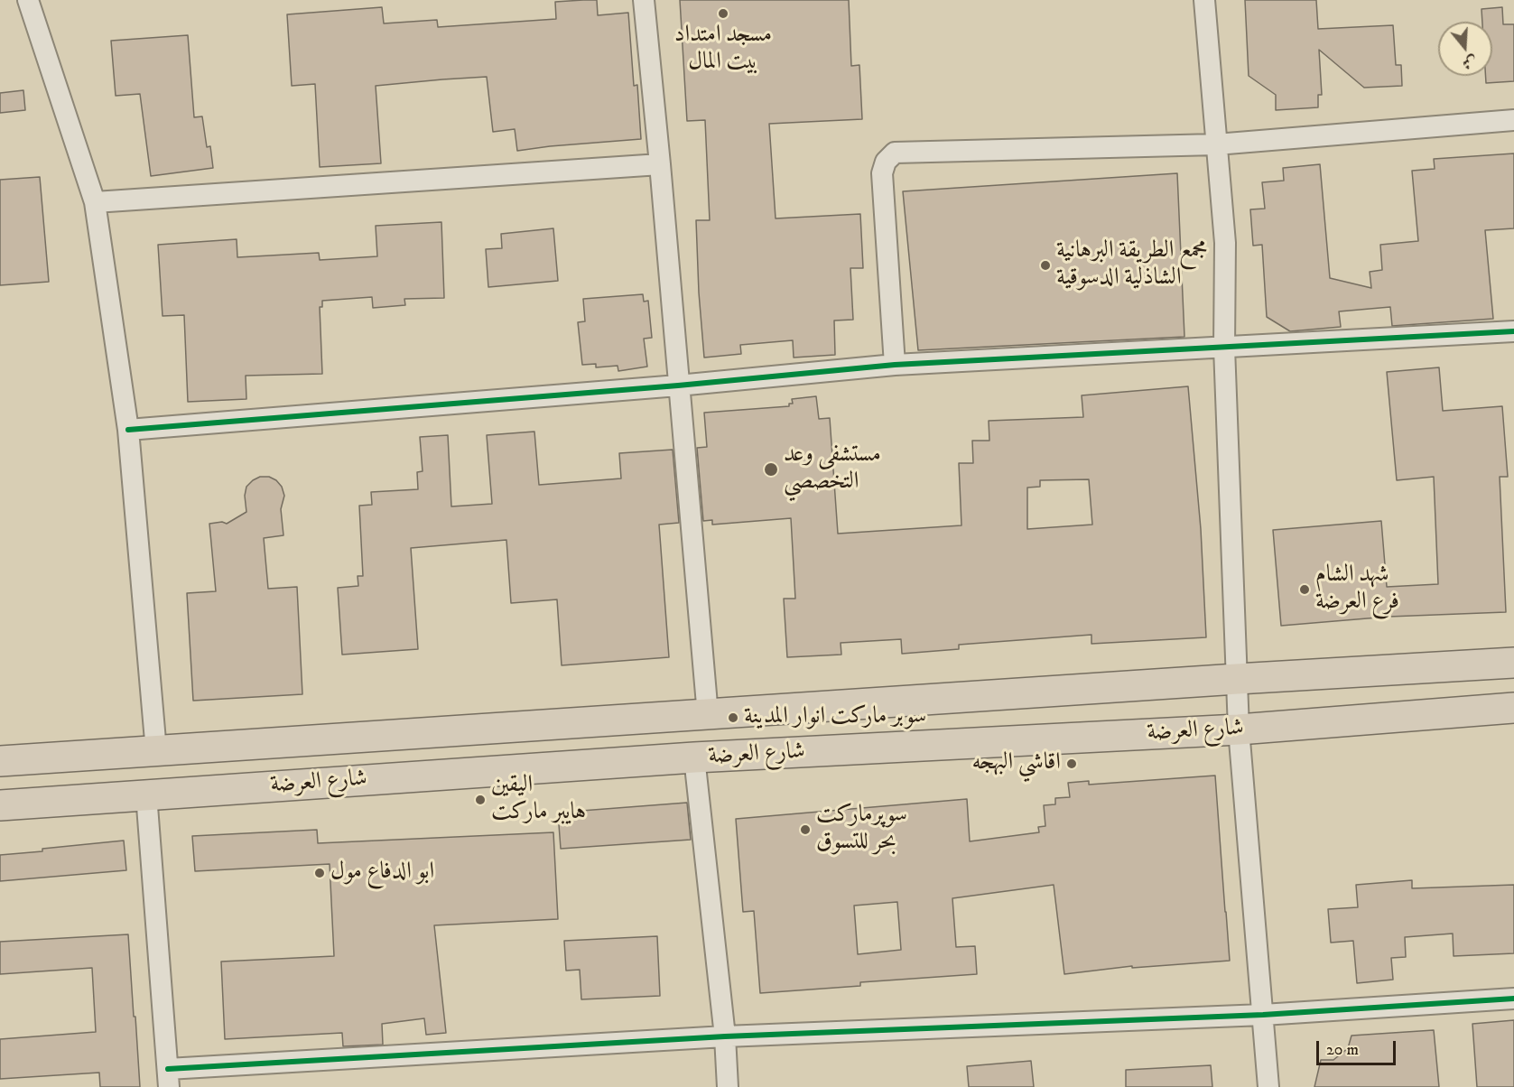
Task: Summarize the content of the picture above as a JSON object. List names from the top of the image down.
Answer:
{
  "streets": {
    "main road": ["شارع العرضة"]
  },
  "places": [
    "مسجد امتداد بيت المال",
    "مجمع الطريقة البرهانية الشاذلية الدسوقية",
    "مستشفى وعد التخصصي",
    "شهد الشام فرع العرضة",
    "سوبر ماركت انوار المدينة",
    "اقاشي البهجه",
    "اليقين هايبر ماركت",
    "سوپرمارکت بحر للتسوق",
    "ابو الدفاع مول"
  ],
  "scale_bar": "20 m",
  "north": "bottom"
}
